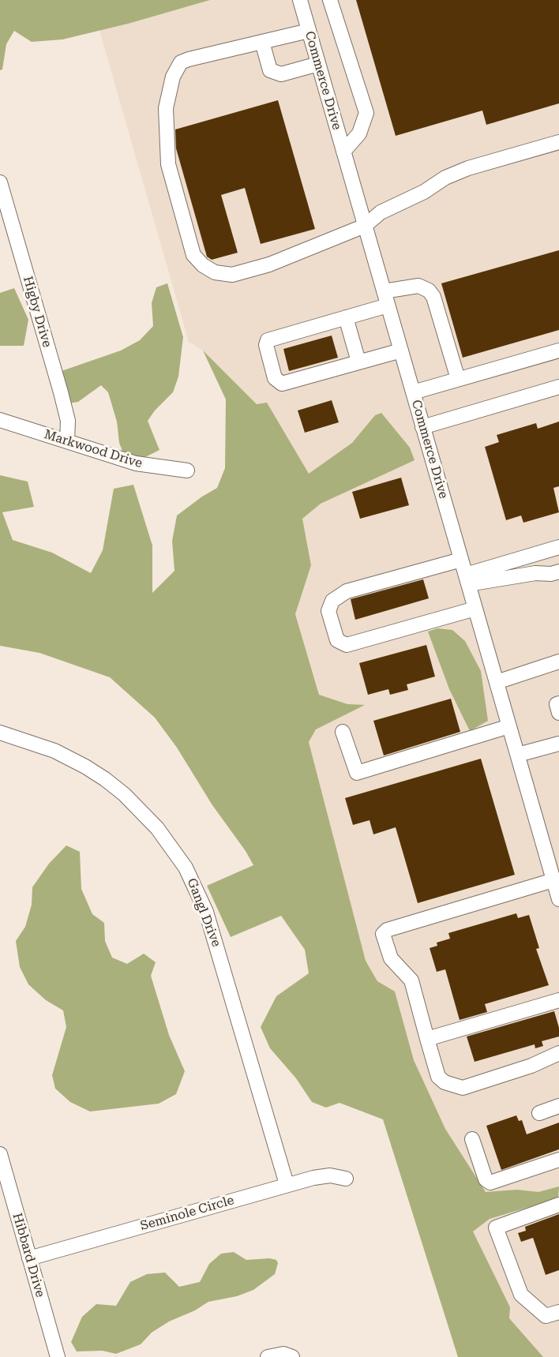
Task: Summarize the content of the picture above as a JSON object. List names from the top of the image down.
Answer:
{
  "streets": {
    "street": [
      "Commerce Drive",
      "Higby Drive",
      "Markwood Drive",
      "Gangl Drive",
      "Seminole Circle",
      "Hibbard Drive"
    ]
  },
  "crossings": [
    ["Higby Drive", "Markwood Drive"],
    ["Gangl Drive", "Seminole Circle"],
    ["Seminole Circle", "Hibbard Drive"]
  ]
}
